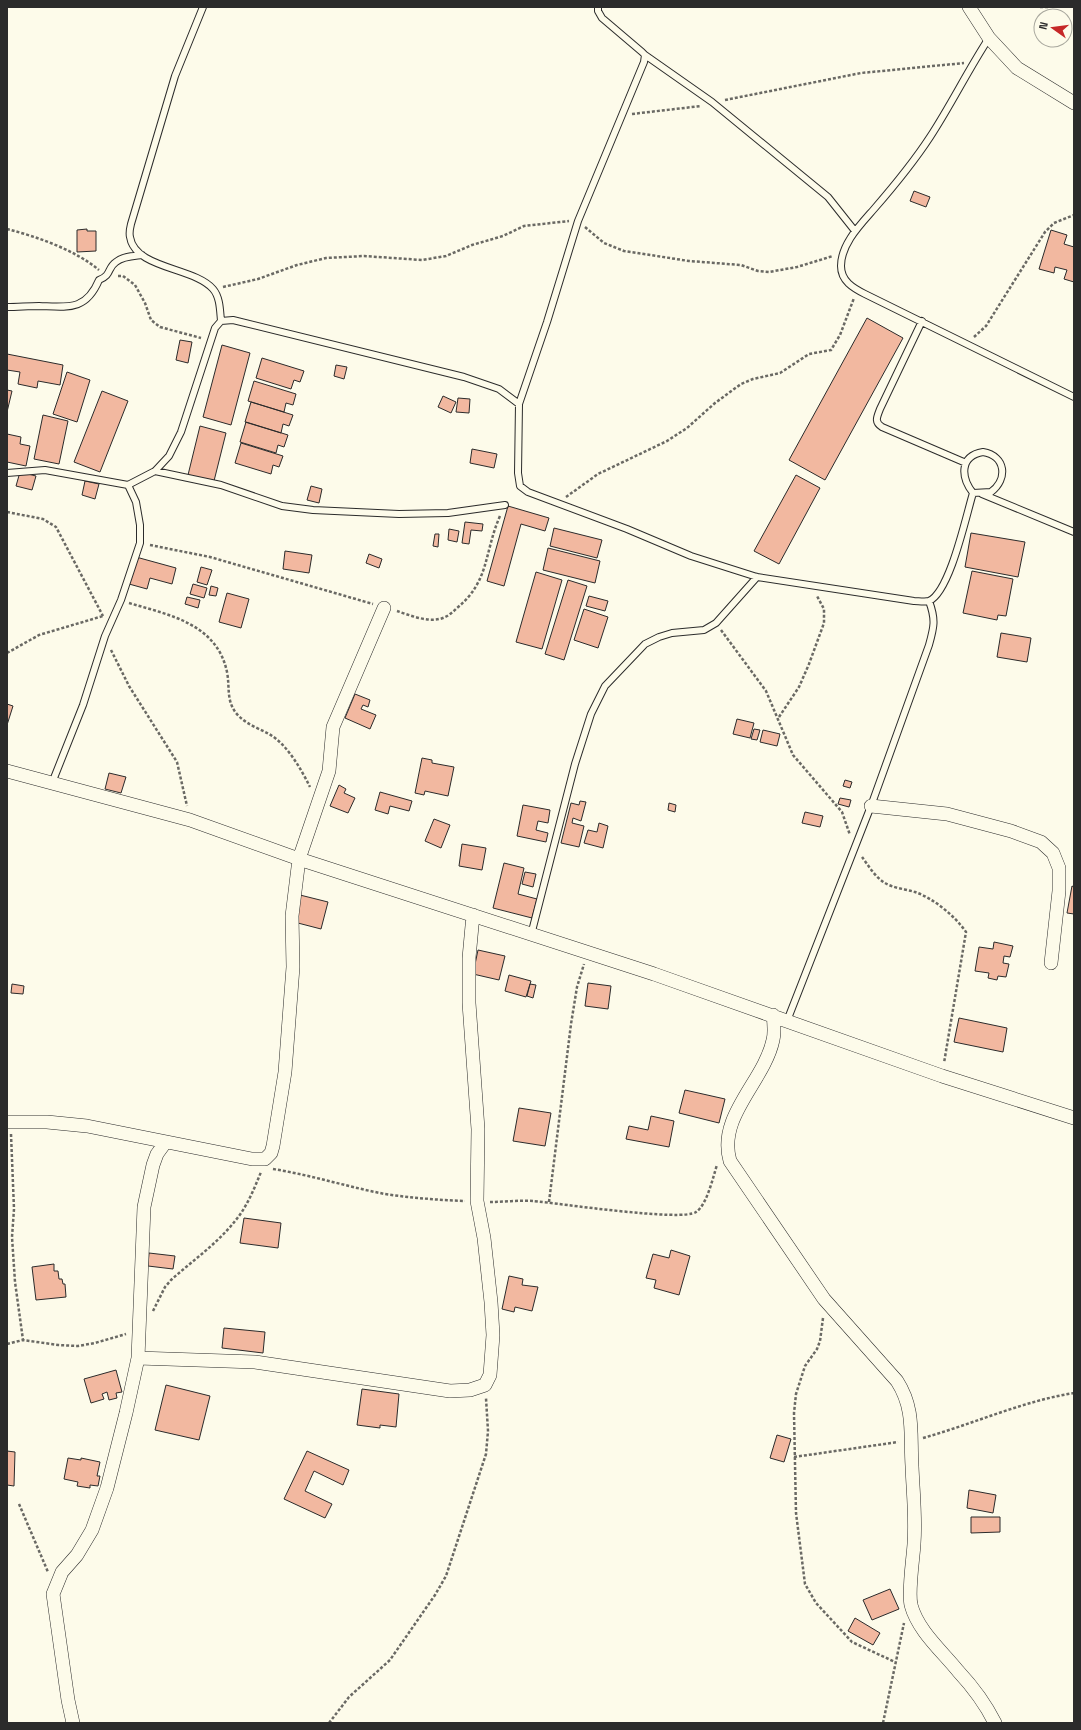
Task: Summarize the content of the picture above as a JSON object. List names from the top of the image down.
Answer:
{
  "north": "left"
}
